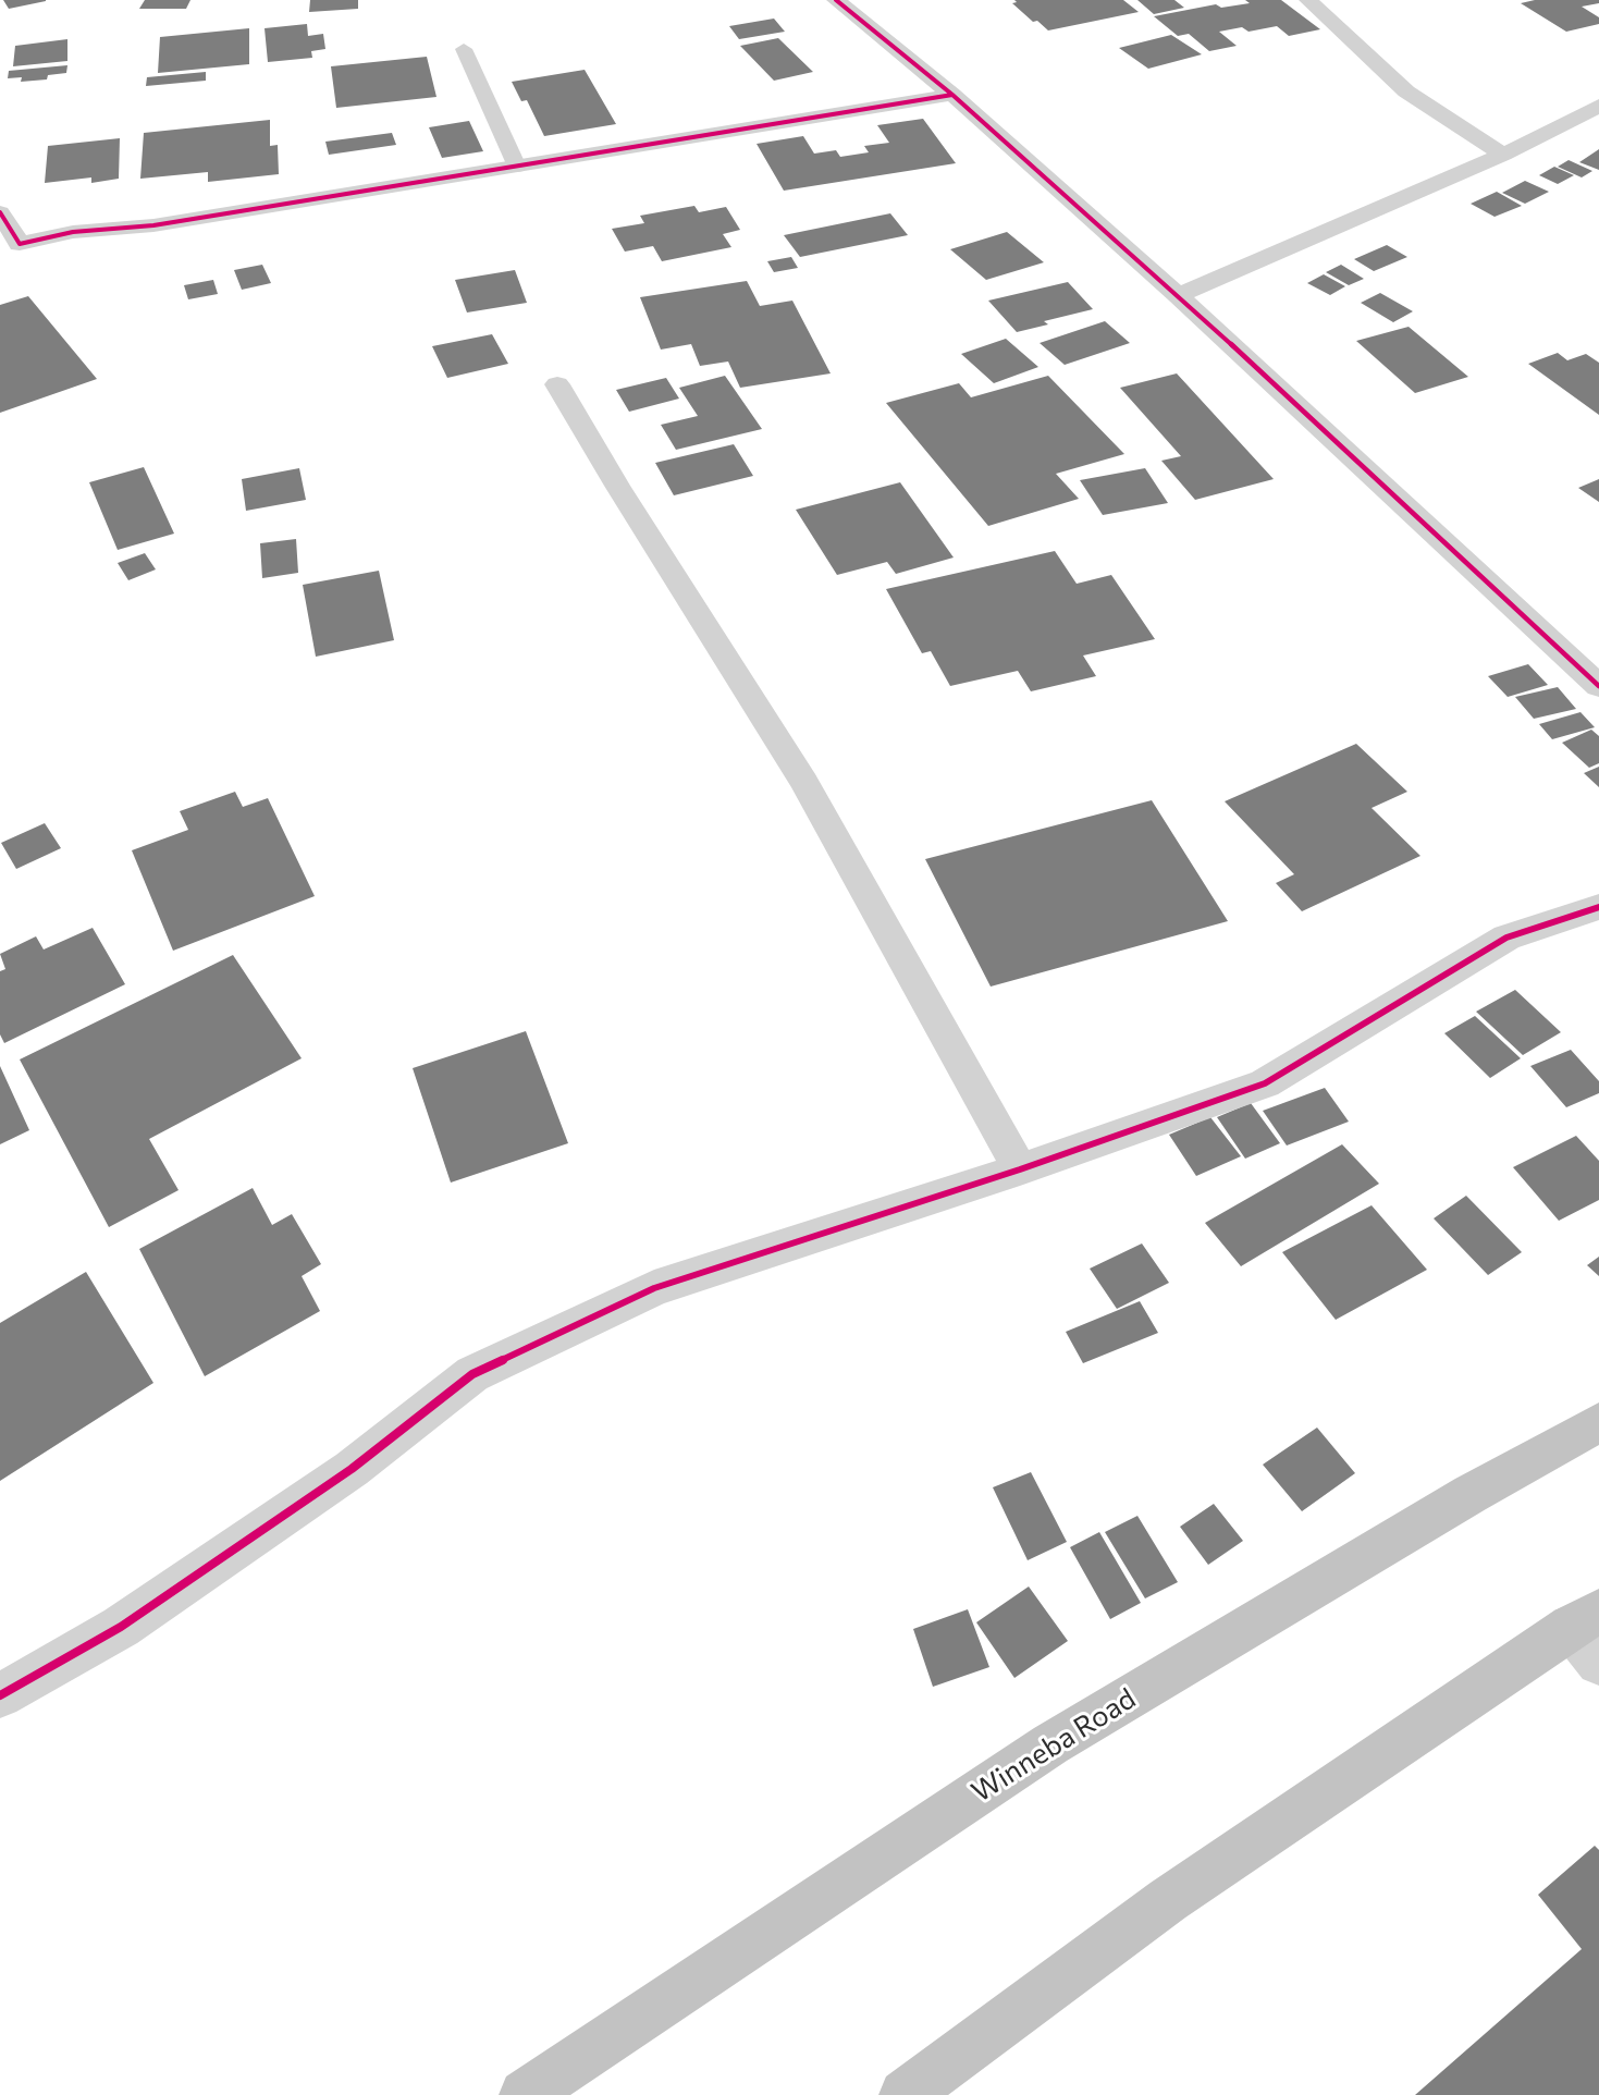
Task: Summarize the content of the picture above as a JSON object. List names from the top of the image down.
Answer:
{
  "streets": {
    "highway": ["Winneba Road"]
  }
}
